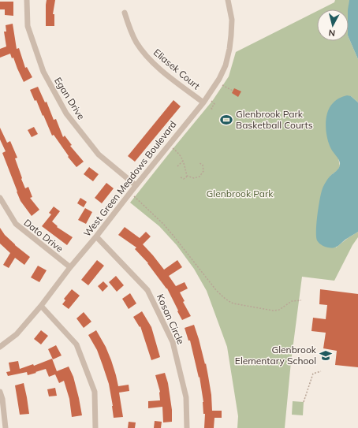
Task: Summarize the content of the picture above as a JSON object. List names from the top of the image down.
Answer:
{
  "streets": {
    "street": [
      "Eliasek Court",
      "Egan Drive",
      "West Green Meadows Boulevard",
      "Dato Drive",
      "Kosan Circle"
    ]
  },
  "crossings": [
    ["Eliasek Court", "West Green Meadows Boulevard"],
    ["Egan Drive", "West Green Meadows Boulevard"],
    ["West Green Meadows Boulevard", "Dato Drive"],
    ["West Green Meadows Boulevard", "Kosan Circle"]
  ],
  "parks": ["Glenbrook Park"],
  "places": {
    "sports": ["Glenbrook Park Basketball Courts"],
    "school or university": ["Glenbrook Elementary School"]
  },
  "north": "bottom"
}
